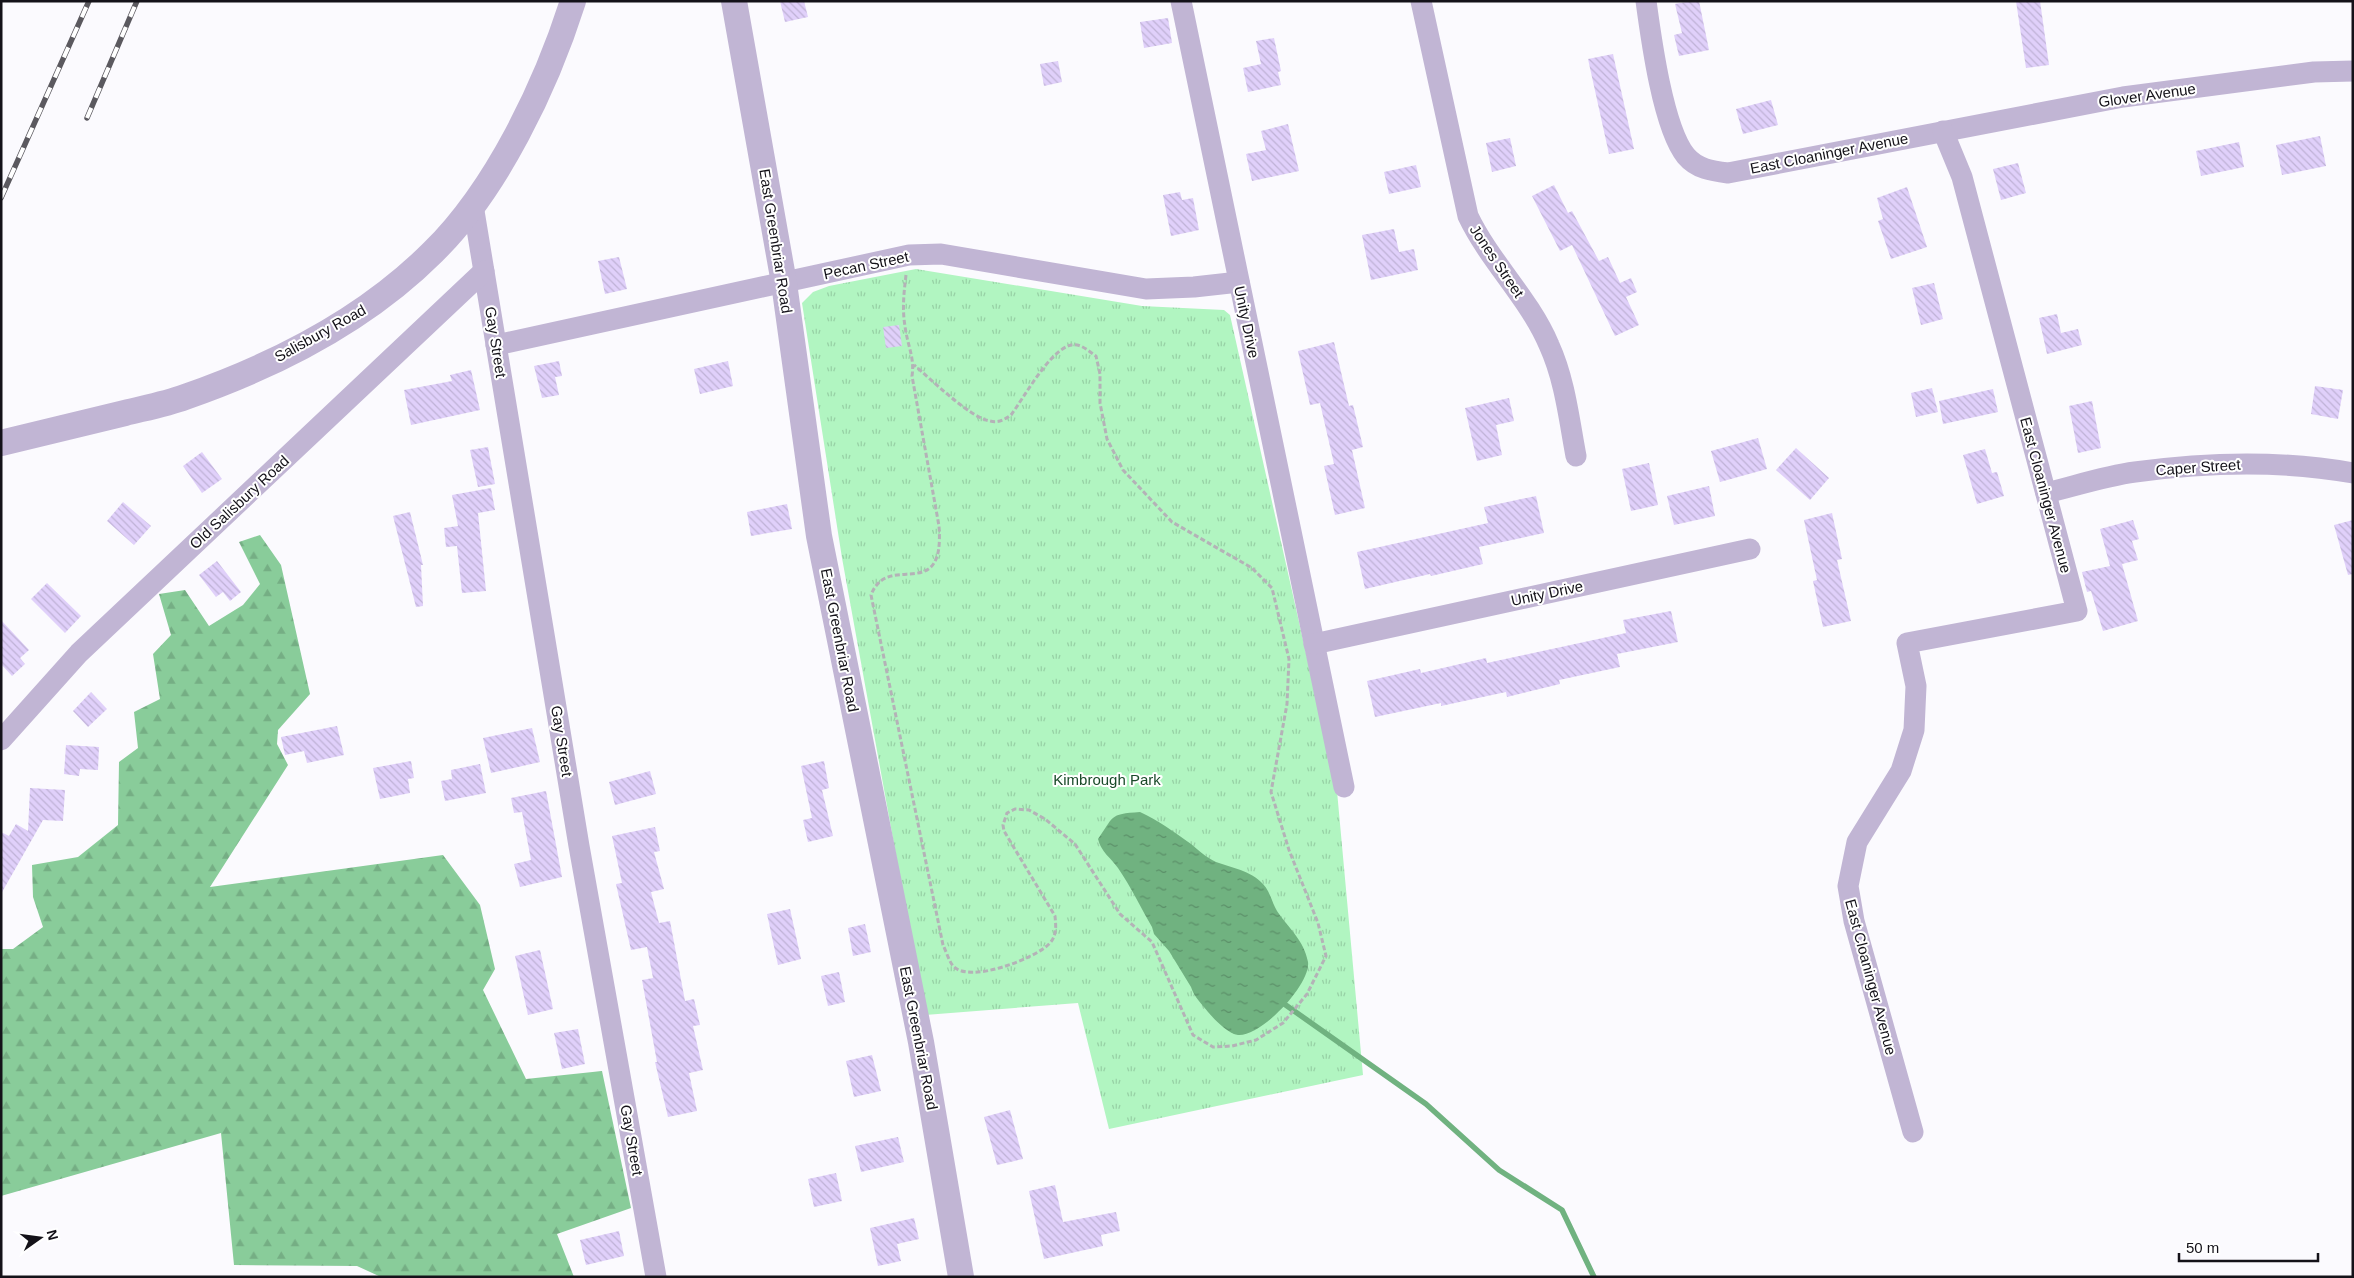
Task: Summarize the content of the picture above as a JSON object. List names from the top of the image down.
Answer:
{
  "streets": {
    "street": [
      "Glover Avenue",
      "East Cloaninger Avenue",
      "East Greenbriar Road",
      "Jones Street",
      "Pecan Street",
      "Unity Drive",
      "Salisbury Road",
      "Gay Street",
      "Caper Street",
      "Old Salisbury Road"
    ]
  },
  "crossings": [
    ["Glover Avenue", "East Cloaninger Avenue"],
    ["East Cloaninger Avenue", "Caper Street"],
    ["East Greenbriar Road", "Pecan Street"],
    ["Pecan Street", "Unity Drive"],
    ["Pecan Street", "Gay Street"],
    ["Salisbury Road", "Gay Street"],
    ["Gay Street", "Old Salisbury Road"]
  ],
  "parks": ["Kimbrough Park"],
  "scale_bar": "50 m",
  "north": "right"
}
